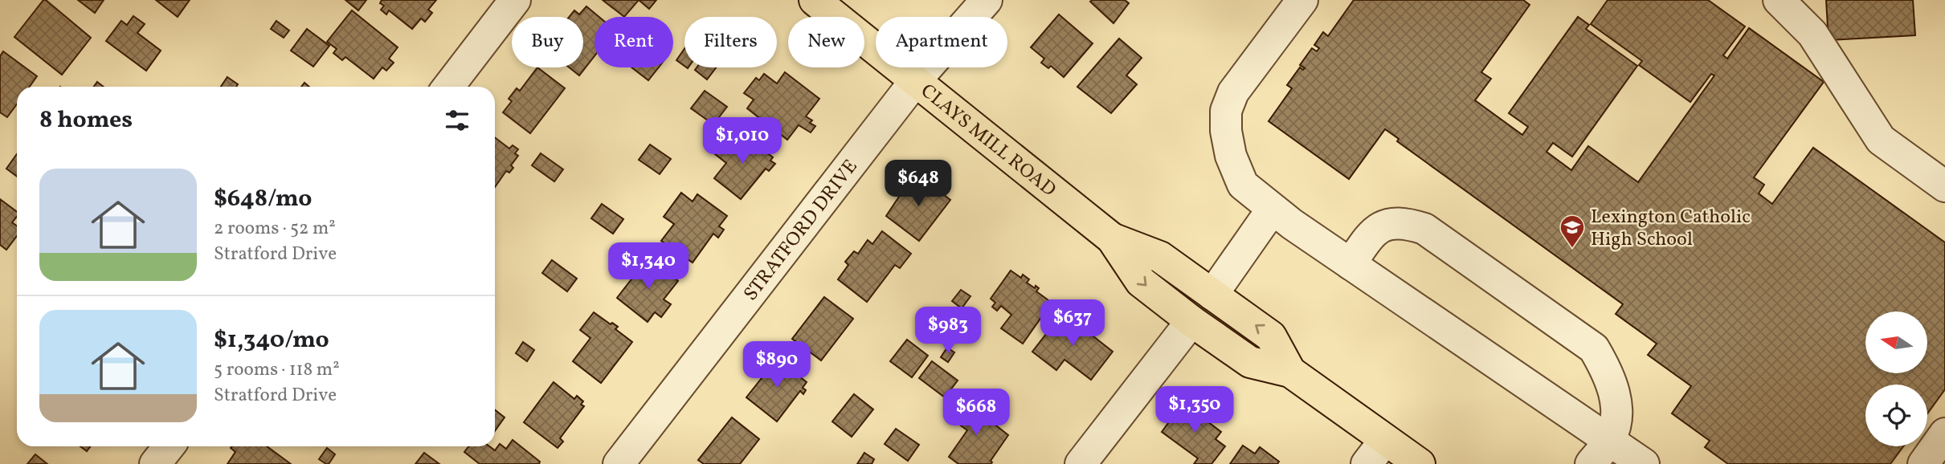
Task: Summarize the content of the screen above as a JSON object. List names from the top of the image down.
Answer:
{
  "streets": {
    "main road": ["CLAYS MILL ROAD"],
    "street": ["STRATFORD DRIVE"]
  },
  "crossings": [
    ["CLAYS MILL ROAD", "STRATFORD DRIVE"]
  ],
  "places": {
    "school or university": ["Lexington Catholic High School"]
  },
  "north": "left",
  "page": {
    "chip": [
      "Buy",
      "Rent",
      "Filters",
      "New",
      "Apartment"
    ],
    "heading": "8 homes",
    "price": [
      "$1,010",
      "$648",
      "$1,340",
      "$637",
      "$983",
      "$890",
      "$1,350",
      "$668"
    ],
    "list": [
      {
        "name": "$648/mo",
        "note": "2 rooms · 52 m² · Stratford Drive"
      },
      {
        "name": "$1,340/mo",
        "note": "5 rooms · 118 m² · Stratford Drive"
      }
    ]
  }
}
